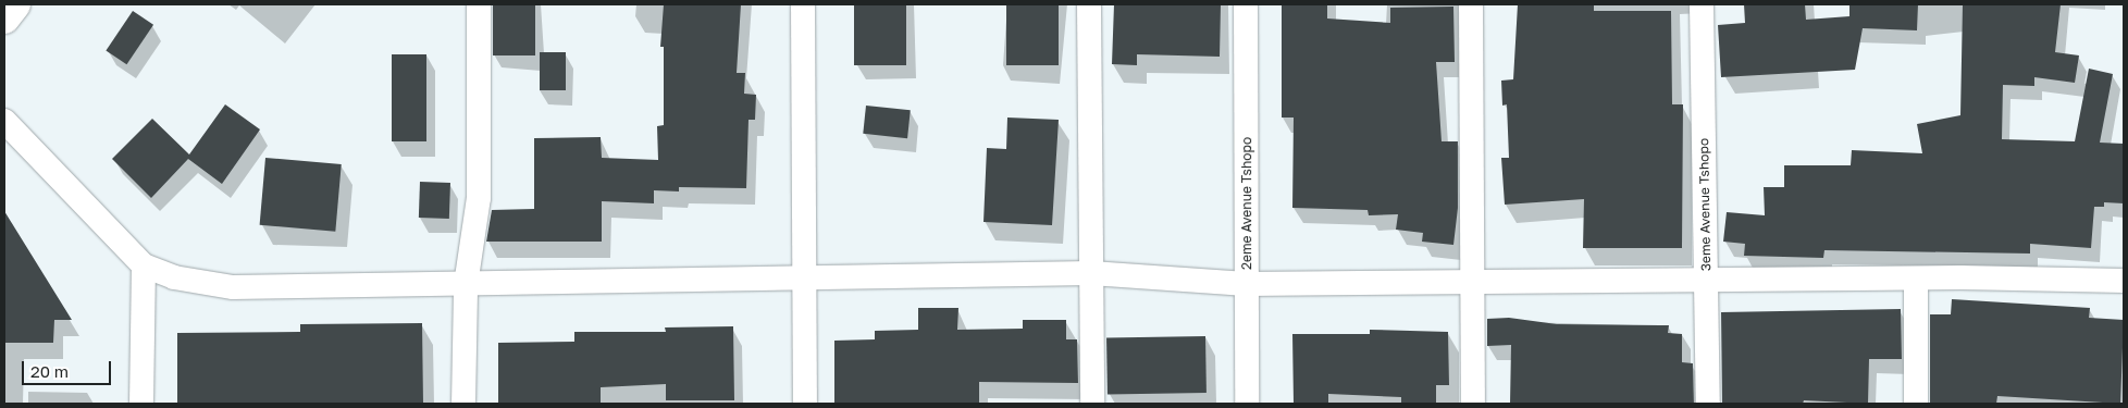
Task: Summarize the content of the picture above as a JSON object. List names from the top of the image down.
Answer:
{
  "streets": {
    "street": ["2eme Avenue Tshopo", "3eme Avenue Tshopo"]
  },
  "scale_bar": "20 m"
}
